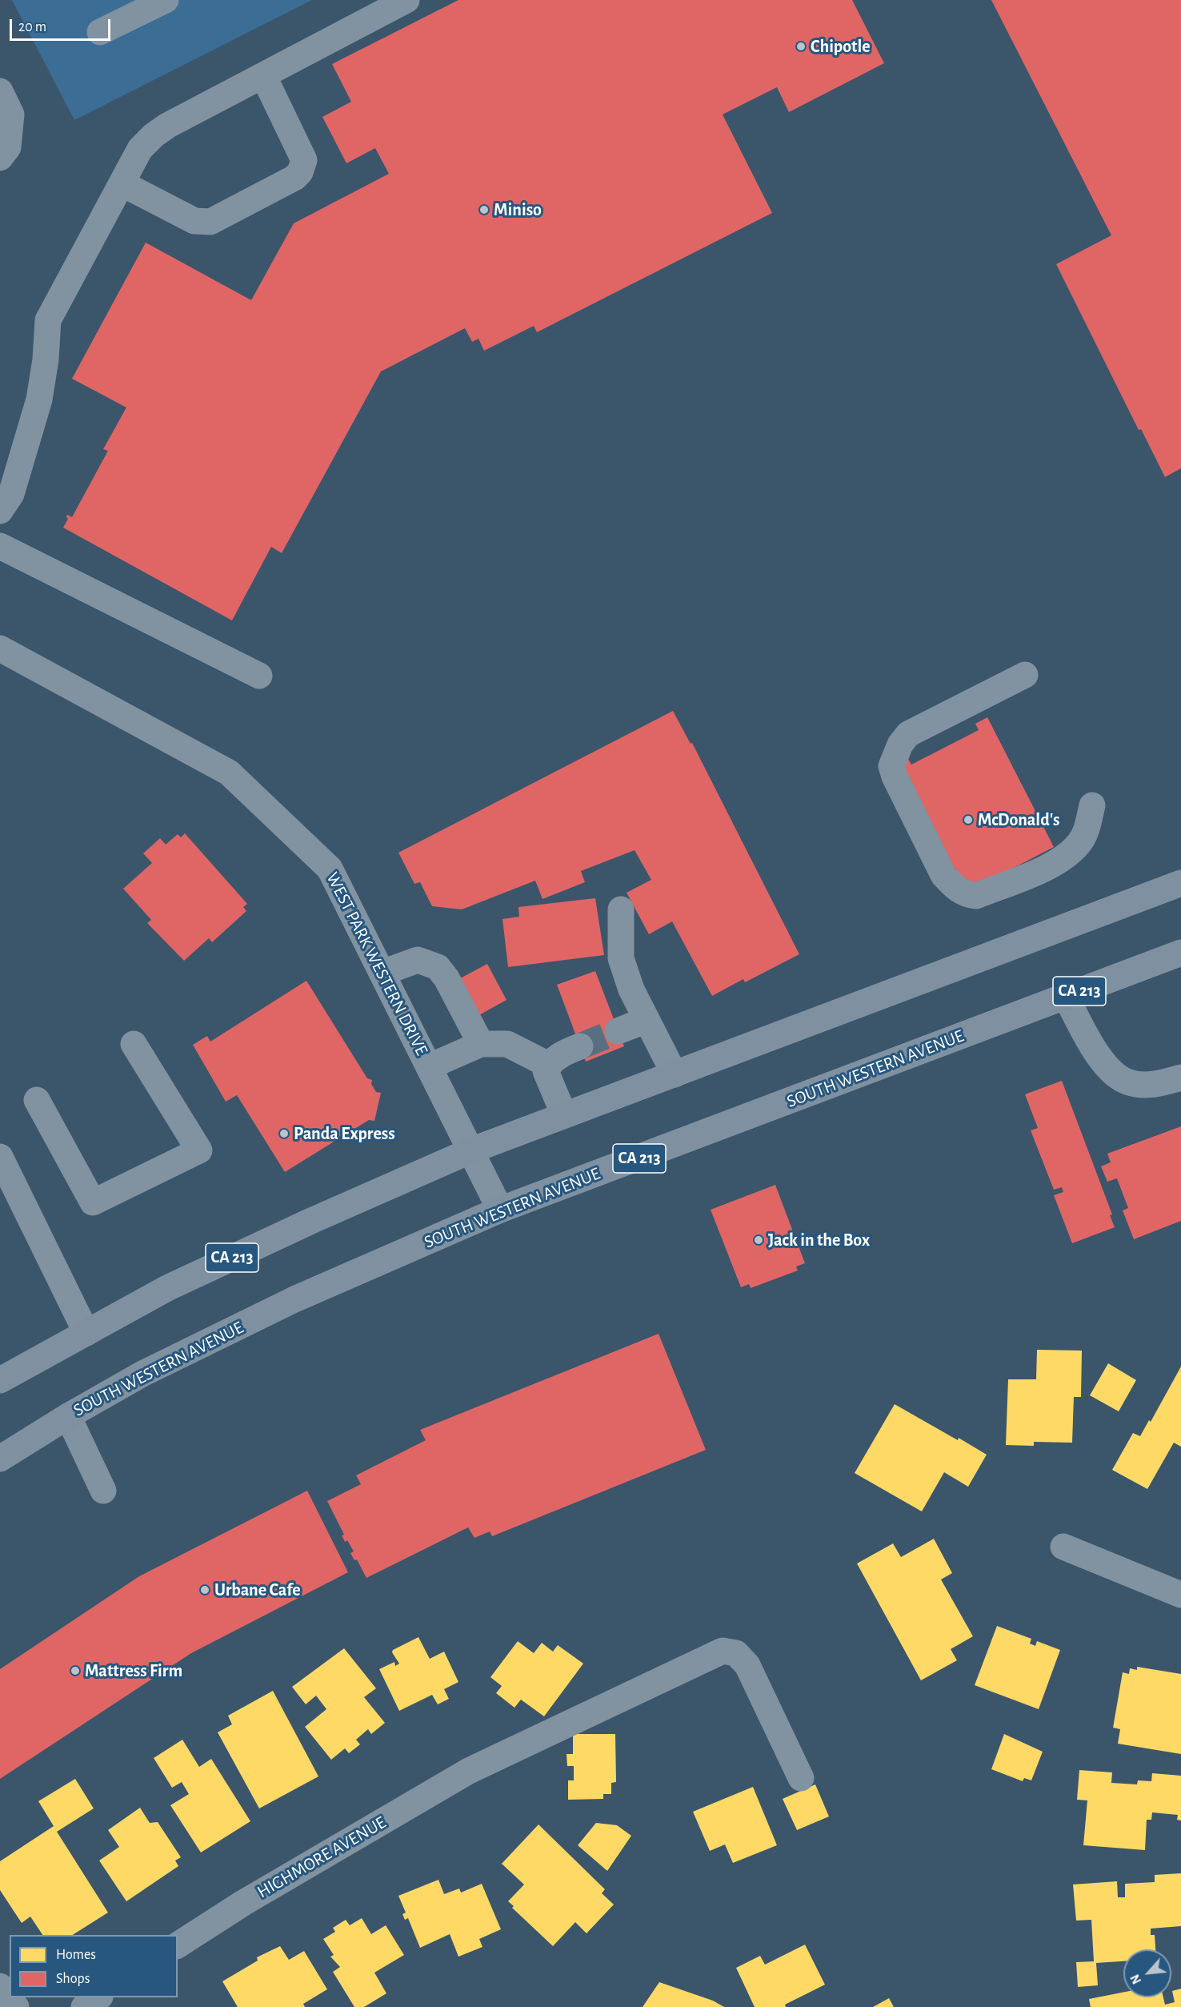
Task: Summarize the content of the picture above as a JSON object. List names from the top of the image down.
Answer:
{
  "streets": {
    "main road": ["CA 213", "SOUTH WESTERN AVENUE"],
    "street": ["WEST PARK WESTERN DRIVE", "HIGHMORE AVENUE"]
  },
  "crossings": [
    ["WEST PARK WESTERN DRIVE", "CA 213"],
    ["WEST PARK WESTERN DRIVE", "SOUTH WESTERN AVENUE"]
  ],
  "places": [
    "Chipotle",
    "Miniso",
    "McDonald's",
    "Panda Express",
    "Jack in the Box",
    "Urbane Cafe",
    "Mattress Firm"
  ],
  "legend": ["Homes", "Shops"],
  "scale_bar": "20 m",
  "north": "bottom left"
}
